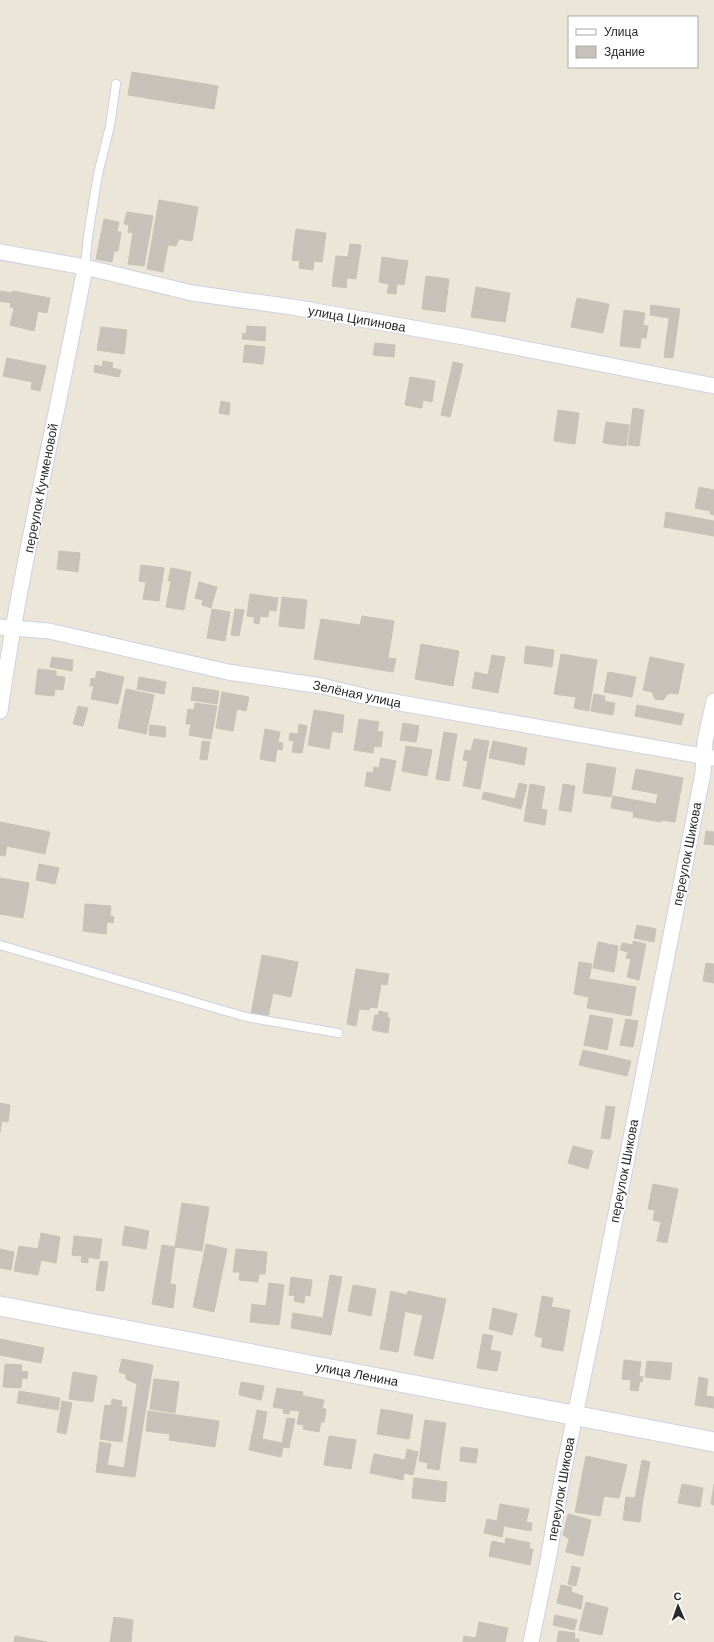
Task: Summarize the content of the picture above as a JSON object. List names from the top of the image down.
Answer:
{
  "streets": {
    "street": [
      "улица Ципинова",
      "переулок Кучменовой",
      "Зелёная улица",
      "переулок Шикова",
      "улица Ленина"
    ]
  },
  "crossings": [
    ["улица Ципинова", "переулок Кучменовой"],
    ["переулок Кучменовой", "Зелёная улица"],
    ["Зелёная улица", "переулок Шикова"],
    ["переулок Шикова", "улица Ленина"]
  ],
  "legend": ["Улица", "Здание"],
  "north": "top"
}
